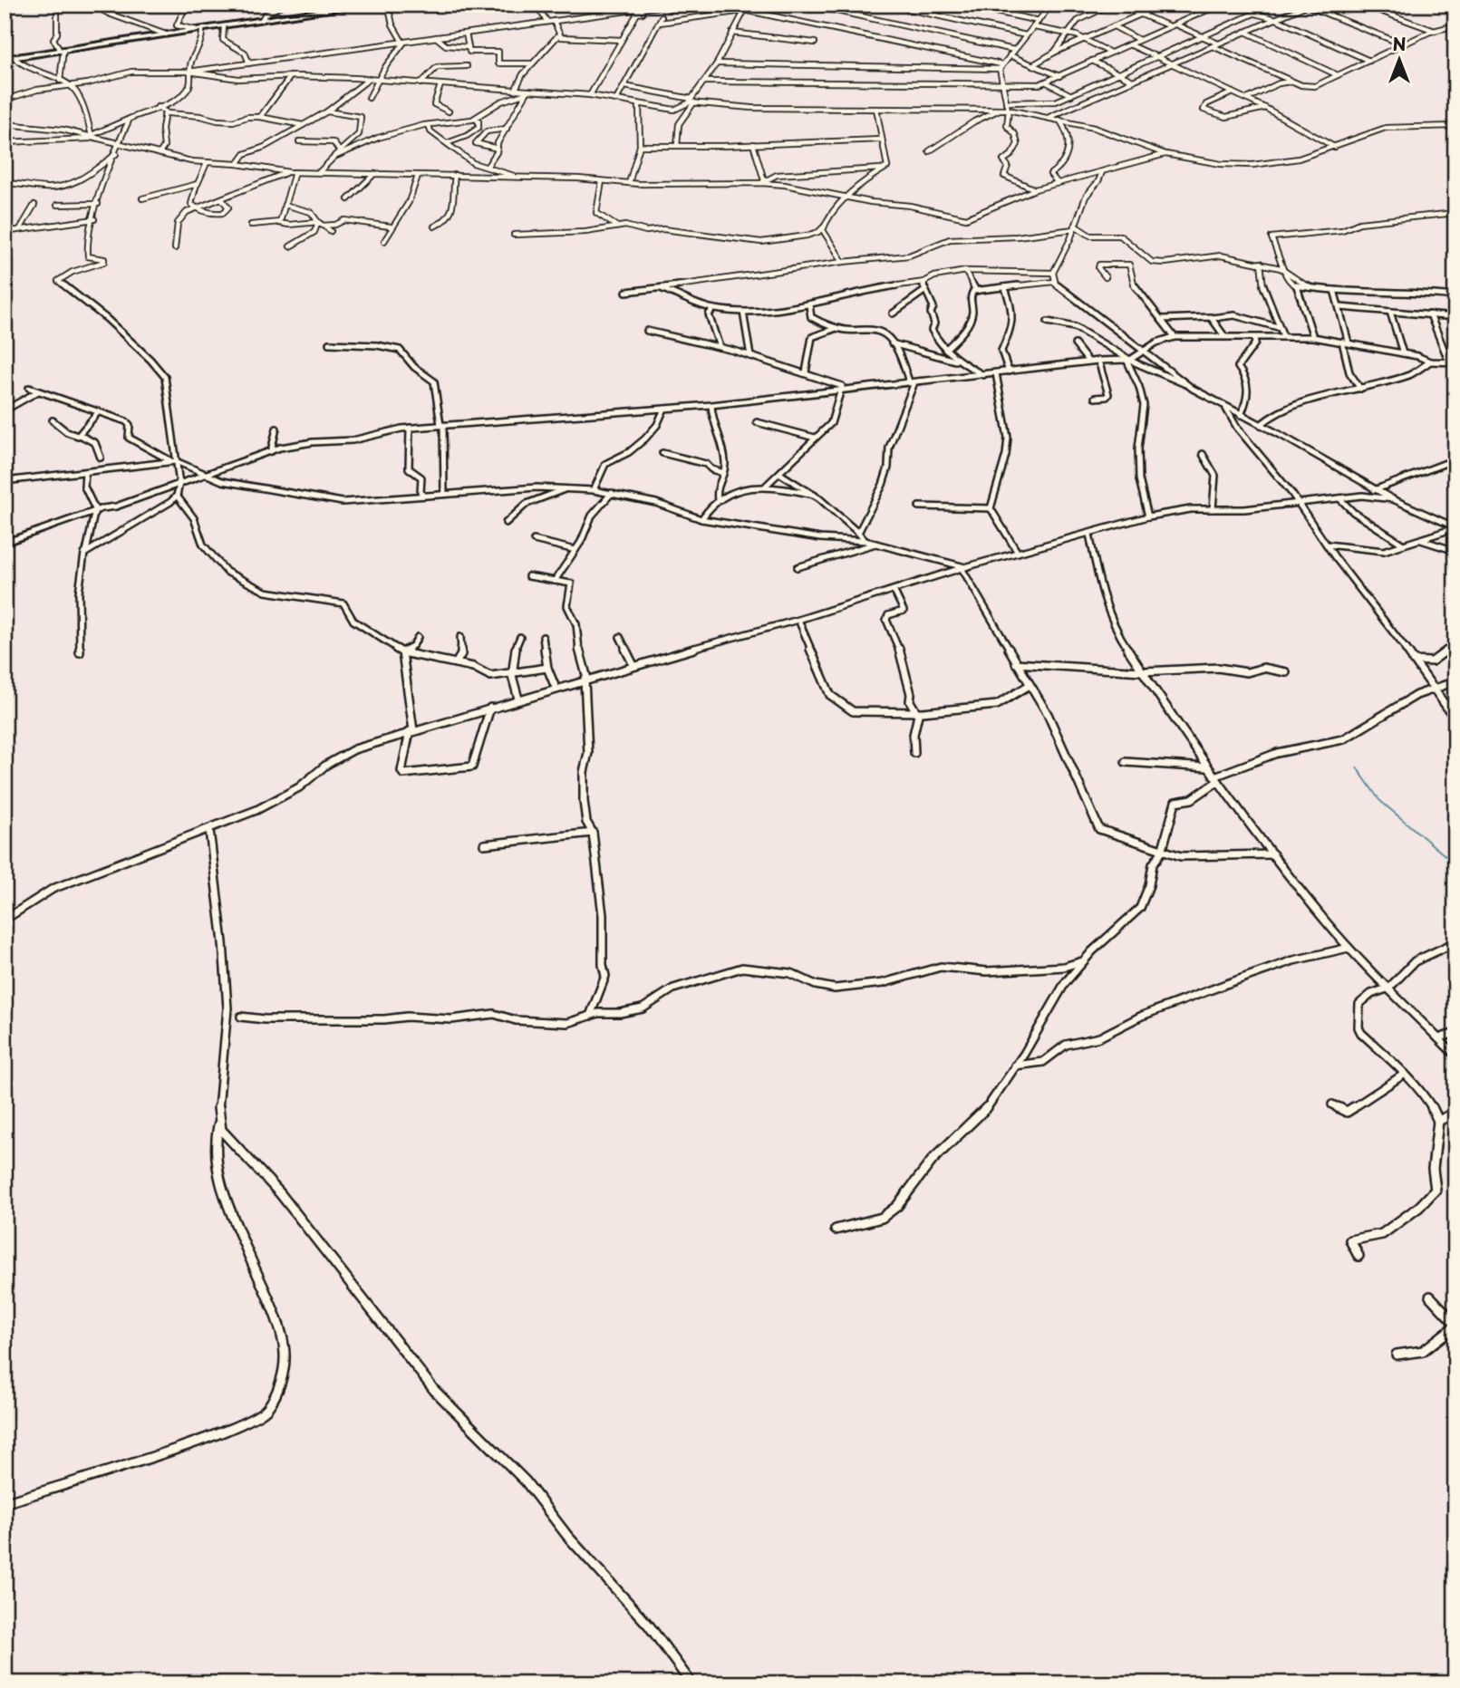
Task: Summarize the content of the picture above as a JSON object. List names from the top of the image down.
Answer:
{
  "north": "top"
}
